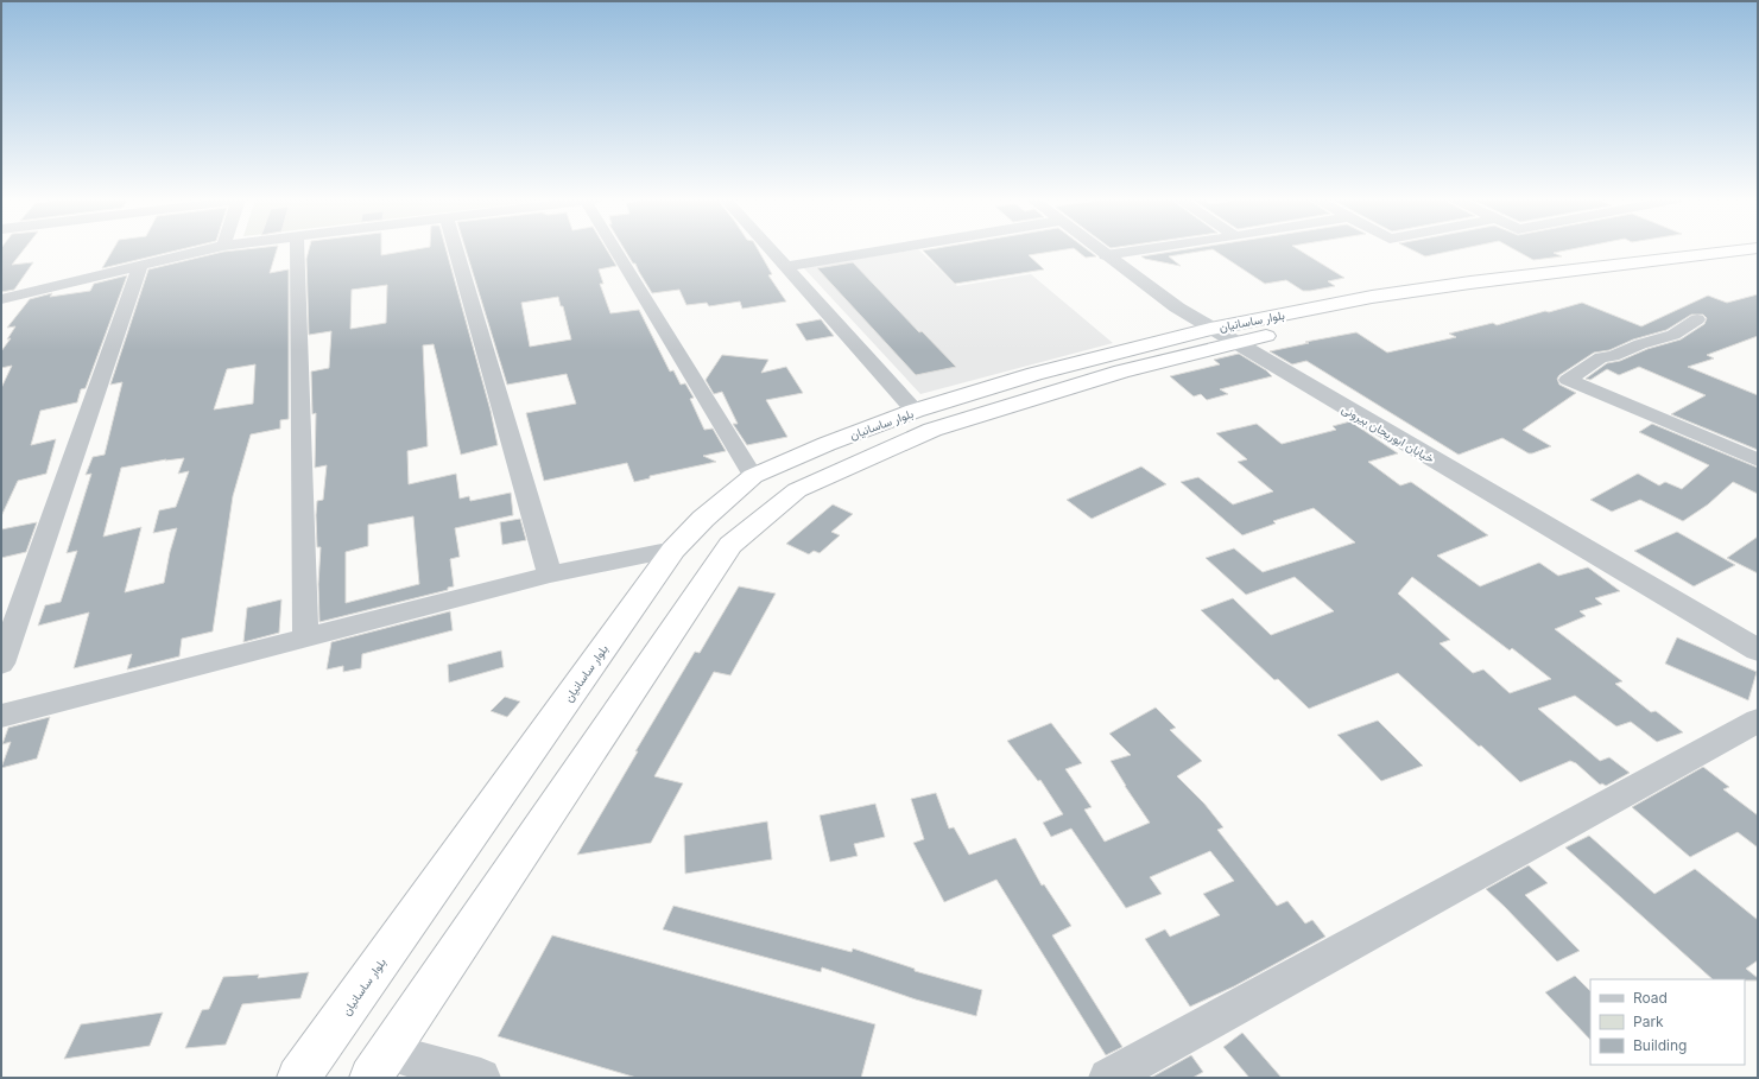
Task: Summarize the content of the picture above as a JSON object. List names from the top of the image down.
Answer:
{
  "streets": {
    "highway": ["بلوار ساسانیان"],
    "street": ["خیابان ابوریحان بیرونی"]
  },
  "crossings": [
    ["بلوار ساسانیان", "خیابان ابوریحان بیرونی"]
  ],
  "legend": ["Road", "Park", "Building"]
}
